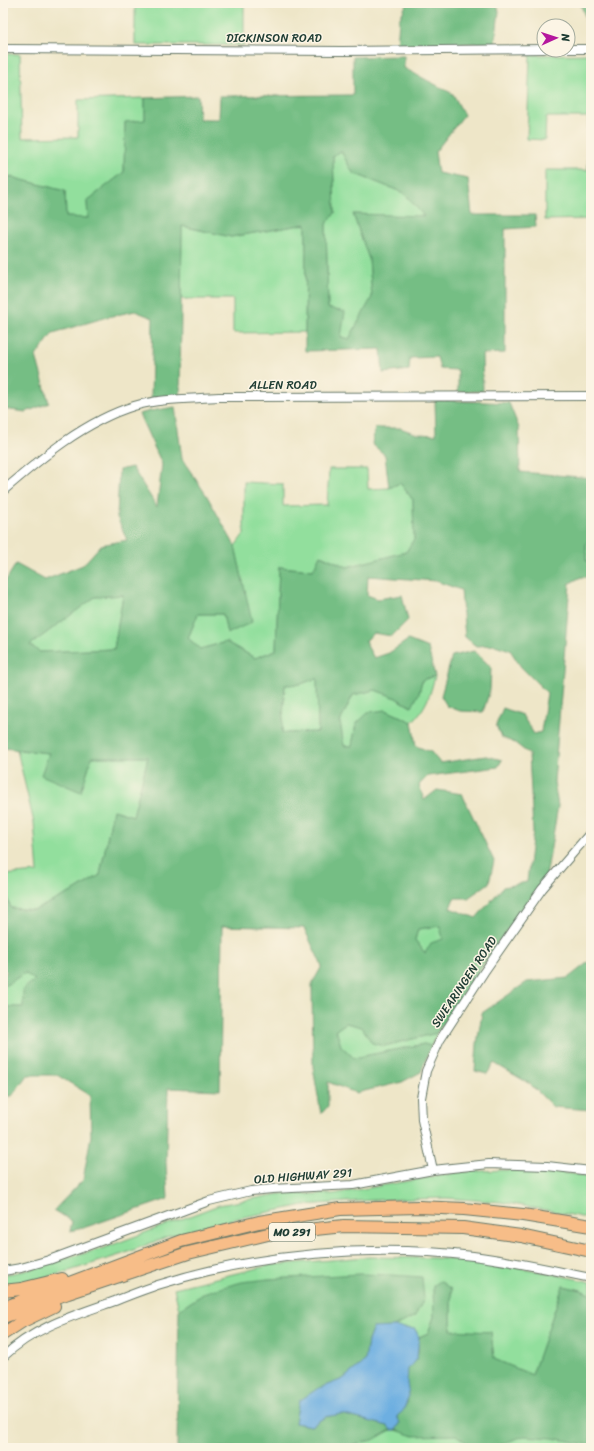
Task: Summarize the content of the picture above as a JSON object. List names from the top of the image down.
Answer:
{
  "streets": {
    "highway": ["MO 291"],
    "street": [
      "DICKINSON ROAD",
      "ALLEN ROAD",
      "SWEARINGEN ROAD",
      "OLD HIGHWAY 291"
    ]
  },
  "crossings": [
    ["SWEARINGEN ROAD", "OLD HIGHWAY 291"]
  ],
  "north": "right"
}
